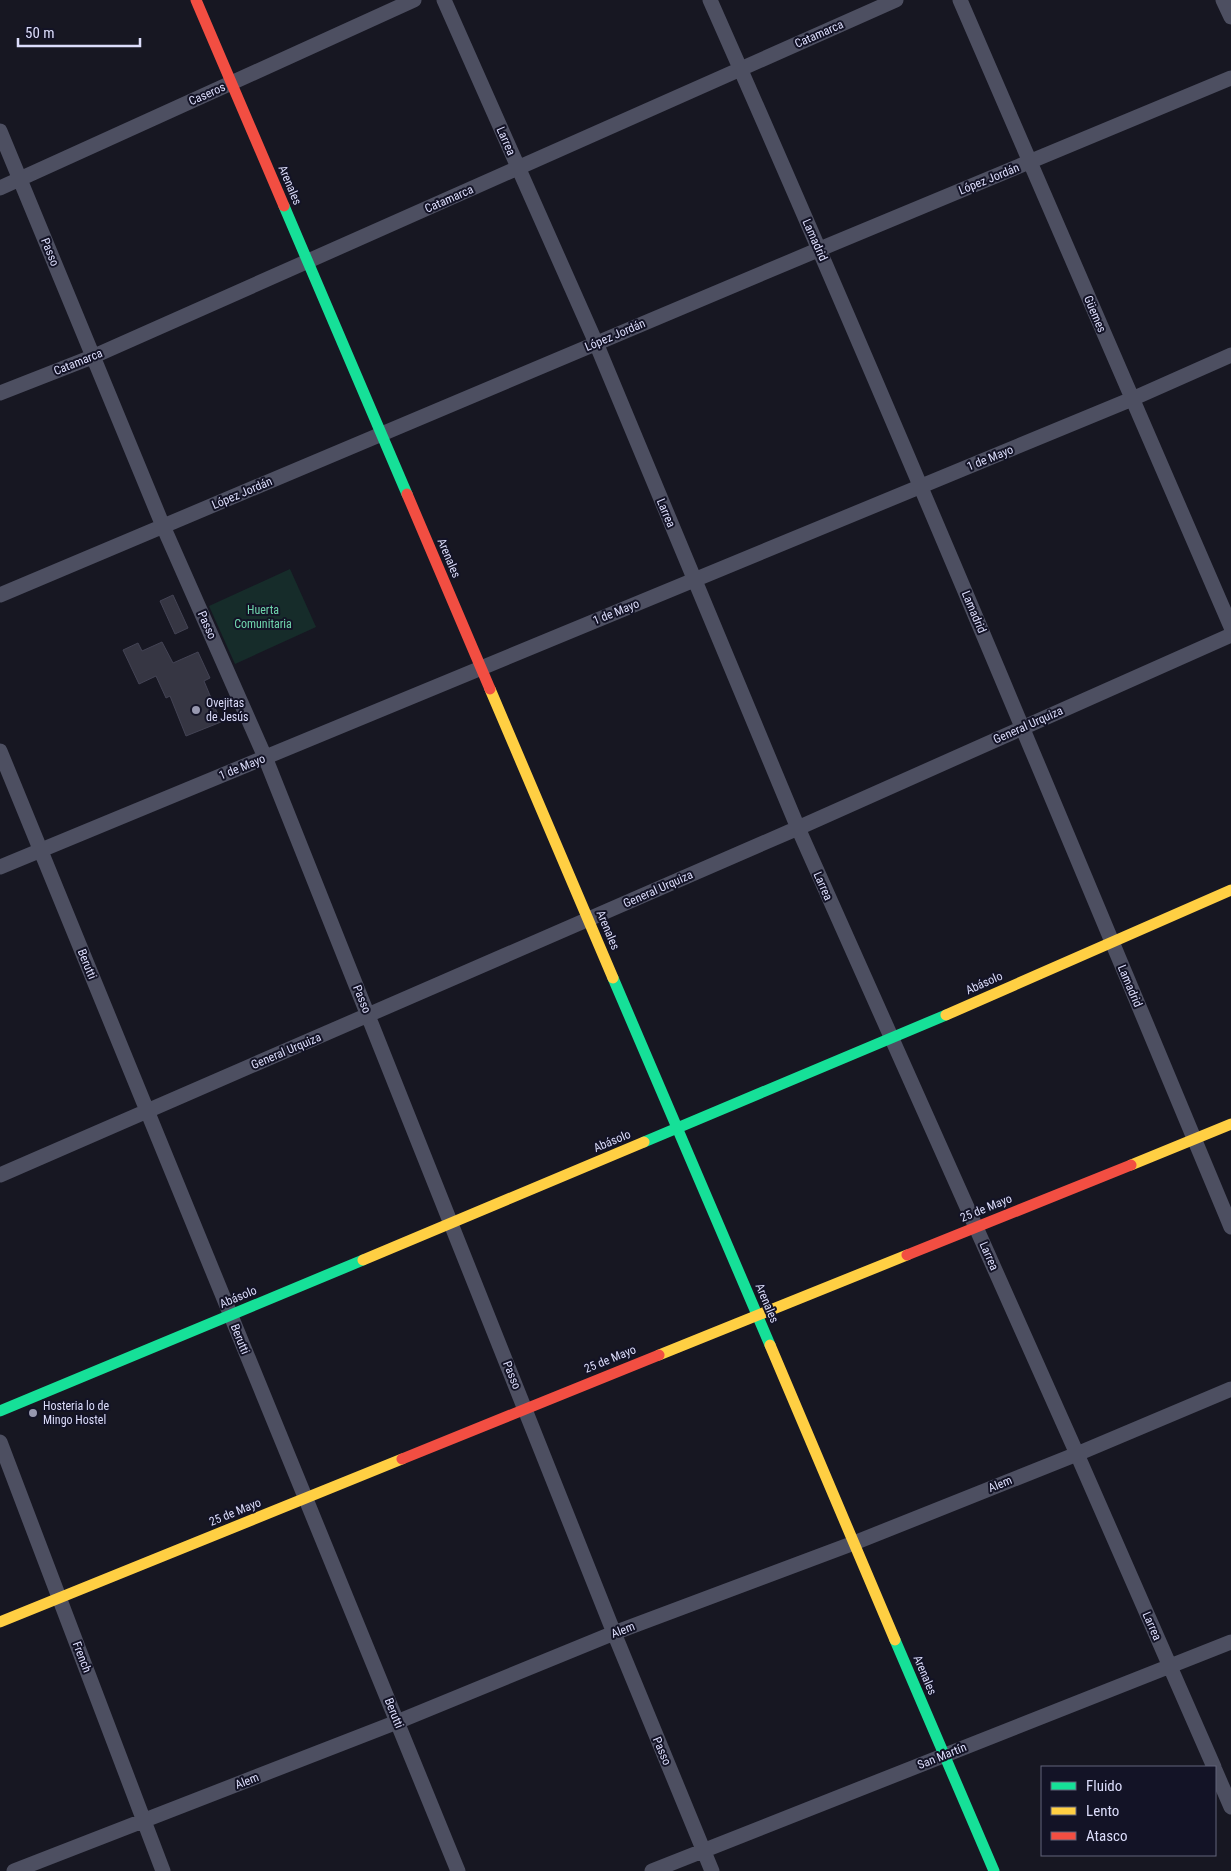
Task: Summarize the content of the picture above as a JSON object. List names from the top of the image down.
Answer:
{
  "streets": {
    "street": [
      "Catamarca",
      "Caseros",
      "Larrea",
      "López Jordán",
      "Arenales",
      "Lamadrid",
      "Passo",
      "Güemes",
      "1 de Mayo",
      "General Urquiza",
      "Berutti",
      "Abásolo",
      "25 de Mayo",
      "Alem",
      "French",
      "San Martín"
    ]
  },
  "crossings": [
    ["Catamarca", "Larrea"],
    ["Catamarca", "Arenales"],
    ["Catamarca", "Lamadrid"],
    ["Catamarca", "Passo"],
    ["Caseros", "Arenales"],
    ["Caseros", "Passo"],
    ["Larrea", "López Jordán"],
    ["Larrea", "1 de Mayo"],
    ["Larrea", "General Urquiza"],
    ["Larrea", "Abásolo"],
    ["Larrea", "25 de Mayo"],
    ["Larrea", "Alem"],
    ["Larrea", "San Martín"],
    ["López Jordán", "Arenales"],
    ["López Jordán", "Lamadrid"],
    ["López Jordán", "Passo"],
    ["López Jordán", "Güemes"],
    ["Arenales", "1 de Mayo"],
    ["Arenales", "General Urquiza"],
    ["Arenales", "Abásolo"],
    ["Arenales", "25 de Mayo"],
    ["Arenales", "Alem"],
    ["Arenales", "San Martín"],
    ["Lamadrid", "1 de Mayo"],
    ["Lamadrid", "General Urquiza"],
    ["Lamadrid", "Abásolo"],
    ["Lamadrid", "25 de Mayo"],
    ["Passo", "1 de Mayo"],
    ["Passo", "General Urquiza"],
    ["Passo", "Abásolo"],
    ["Passo", "25 de Mayo"],
    ["Passo", "Alem"],
    ["Passo", "San Martín"],
    ["Güemes", "1 de Mayo"],
    ["1 de Mayo", "Berutti"],
    ["General Urquiza", "Berutti"],
    ["Berutti", "Abásolo"],
    ["Berutti", "25 de Mayo"],
    ["Berutti", "Alem"],
    ["25 de Mayo", "French"],
    ["Alem", "French"]
  ],
  "parks": ["Huerta Comunitaria"],
  "places": ["Ovejitas de Jesús", "Hosteria lo de Mingo Hostel"],
  "legend": ["Fluido", "Lento", "Atasco"],
  "scale_bar": "50 m"
}
